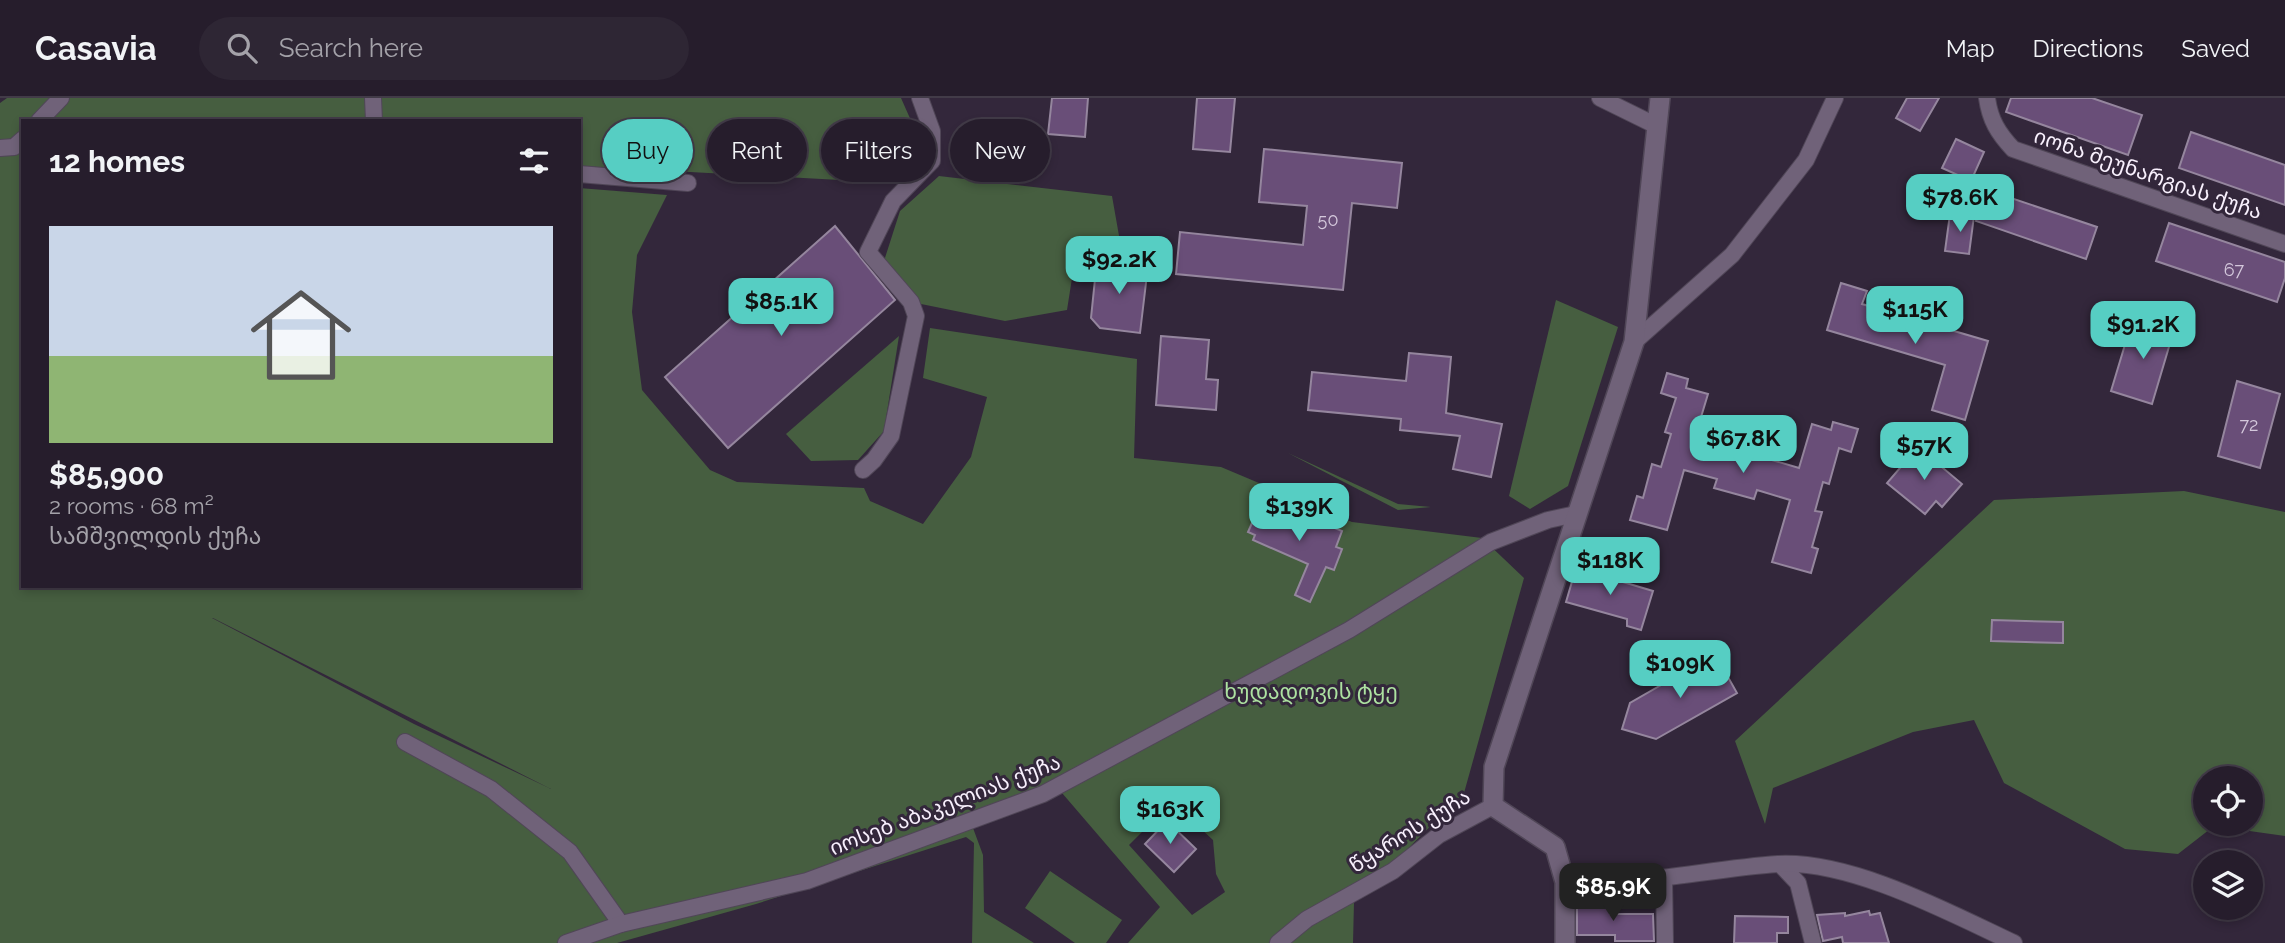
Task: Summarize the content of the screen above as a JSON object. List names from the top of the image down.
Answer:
{
  "streets": {
    "street": ["იონა მეუნარგიას ქუჩა", "იოსებ აბაკელიას ქუჩა", "წყაროს ქუჩა"]
  },
  "parks": ["ხუდადოვის ტყე"],
  "house_numbers": ["50", "67", "72"],
  "page": {
    "header": "Casavia",
    "search": "Search here",
    "nav": ["Map", "Directions", "Saved"],
    "chip": [
      "Buy",
      "Rent",
      "Filters",
      "New"
    ],
    "heading": "12 homes",
    "price": [
      "$78.6K",
      "$92.2K",
      "$85.1K",
      "$115K",
      "$91.2K",
      "$67.8K",
      "$57K",
      "$139K",
      "$118K",
      "$109K",
      "$163K",
      "$85.9K"
    ],
    "list": [
      {
        "name": "$85,900",
        "note": "2 rooms · 68 m² · სამშვილდის ქუჩა"
      }
    ]
  }
}
